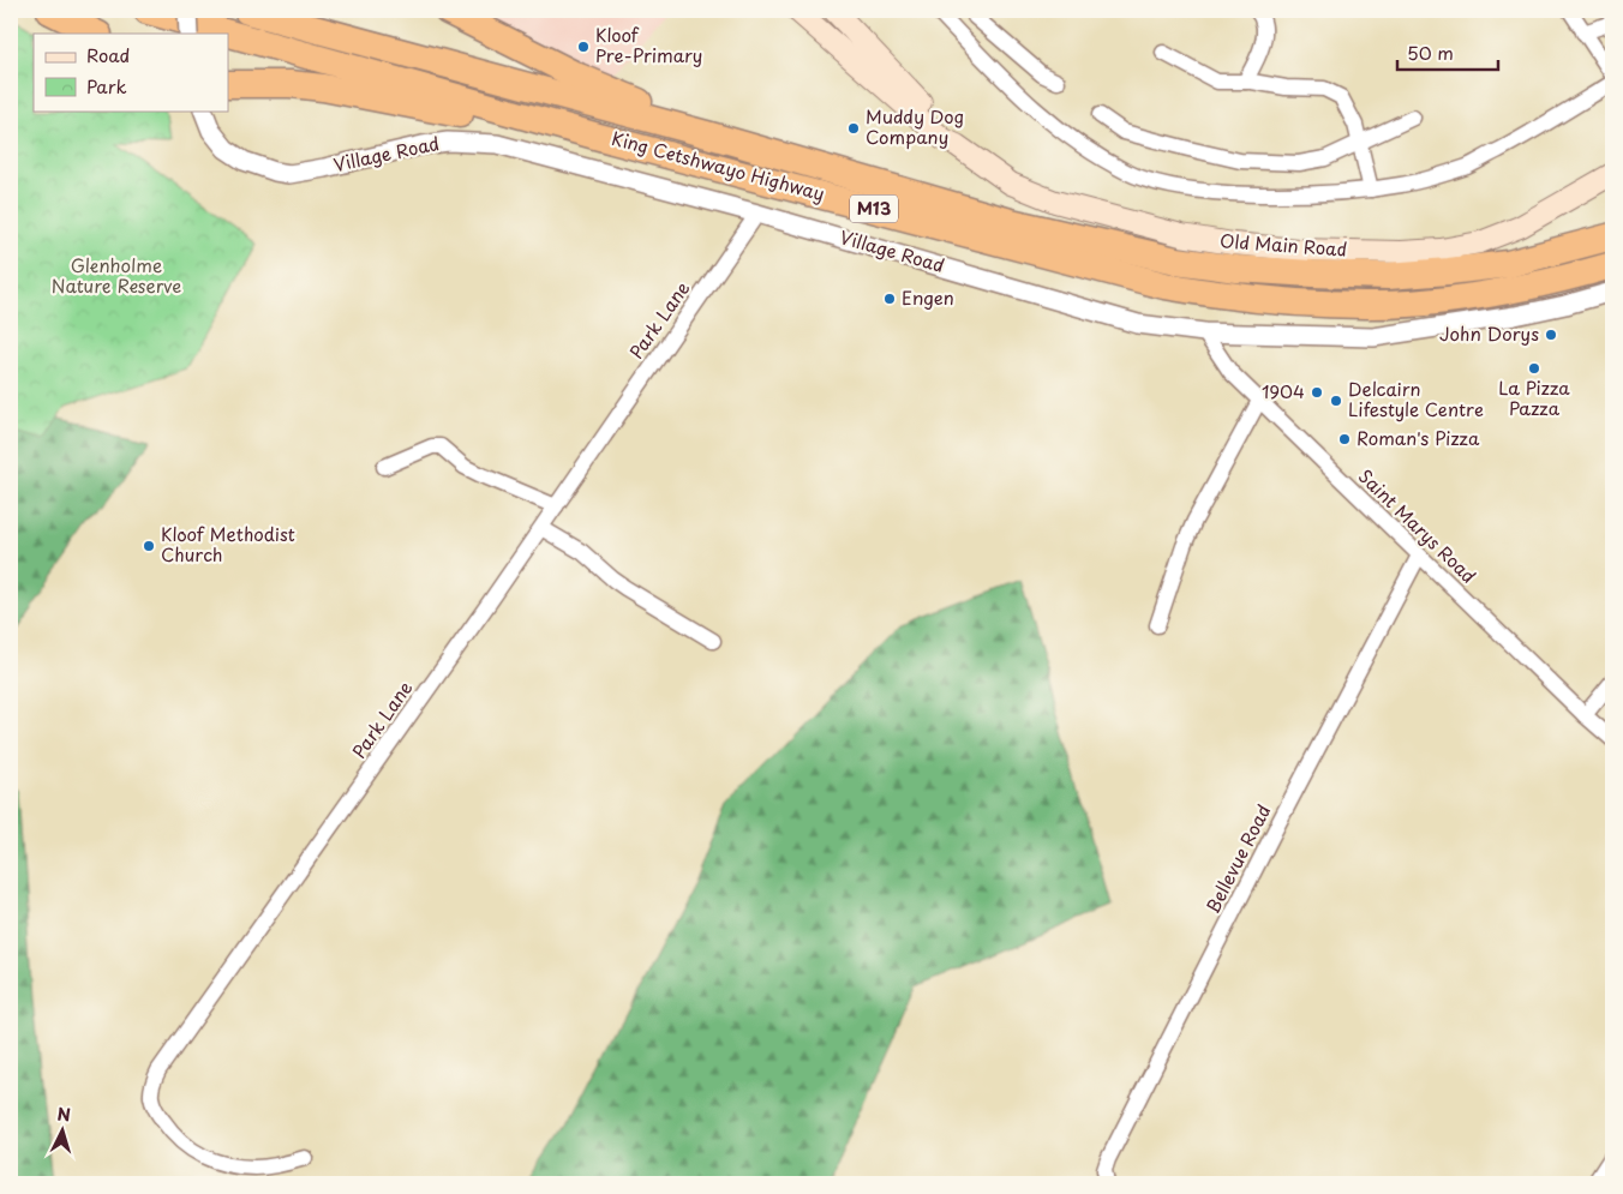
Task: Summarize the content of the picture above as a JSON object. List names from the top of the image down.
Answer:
{
  "streets": {
    "highway": ["King Cetshwayo Highway", "M13"],
    "main road": ["Old Main Road"],
    "street": [
      "Village Road",
      "Park Lane",
      "Saint Marys Road",
      "Bellevue Road"
    ]
  },
  "crossings": [
    ["Village Road", "Park Lane"],
    ["Village Road", "Saint Marys Road"],
    ["Saint Marys Road", "Bellevue Road"]
  ],
  "parks": ["Glenholme Nature Reserve"],
  "places": [
    "Kloof Pre-Primary",
    "Muddy Dog Company",
    "Engen",
    "John Dorys",
    "La Pizza Pazza",
    "1904",
    "Delcairn Lifestyle Centre",
    "Roman's Pizza",
    "Kloof Methodist Church"
  ],
  "legend": ["Road", "Park"],
  "scale_bar": "50 m",
  "north": "top"
}
